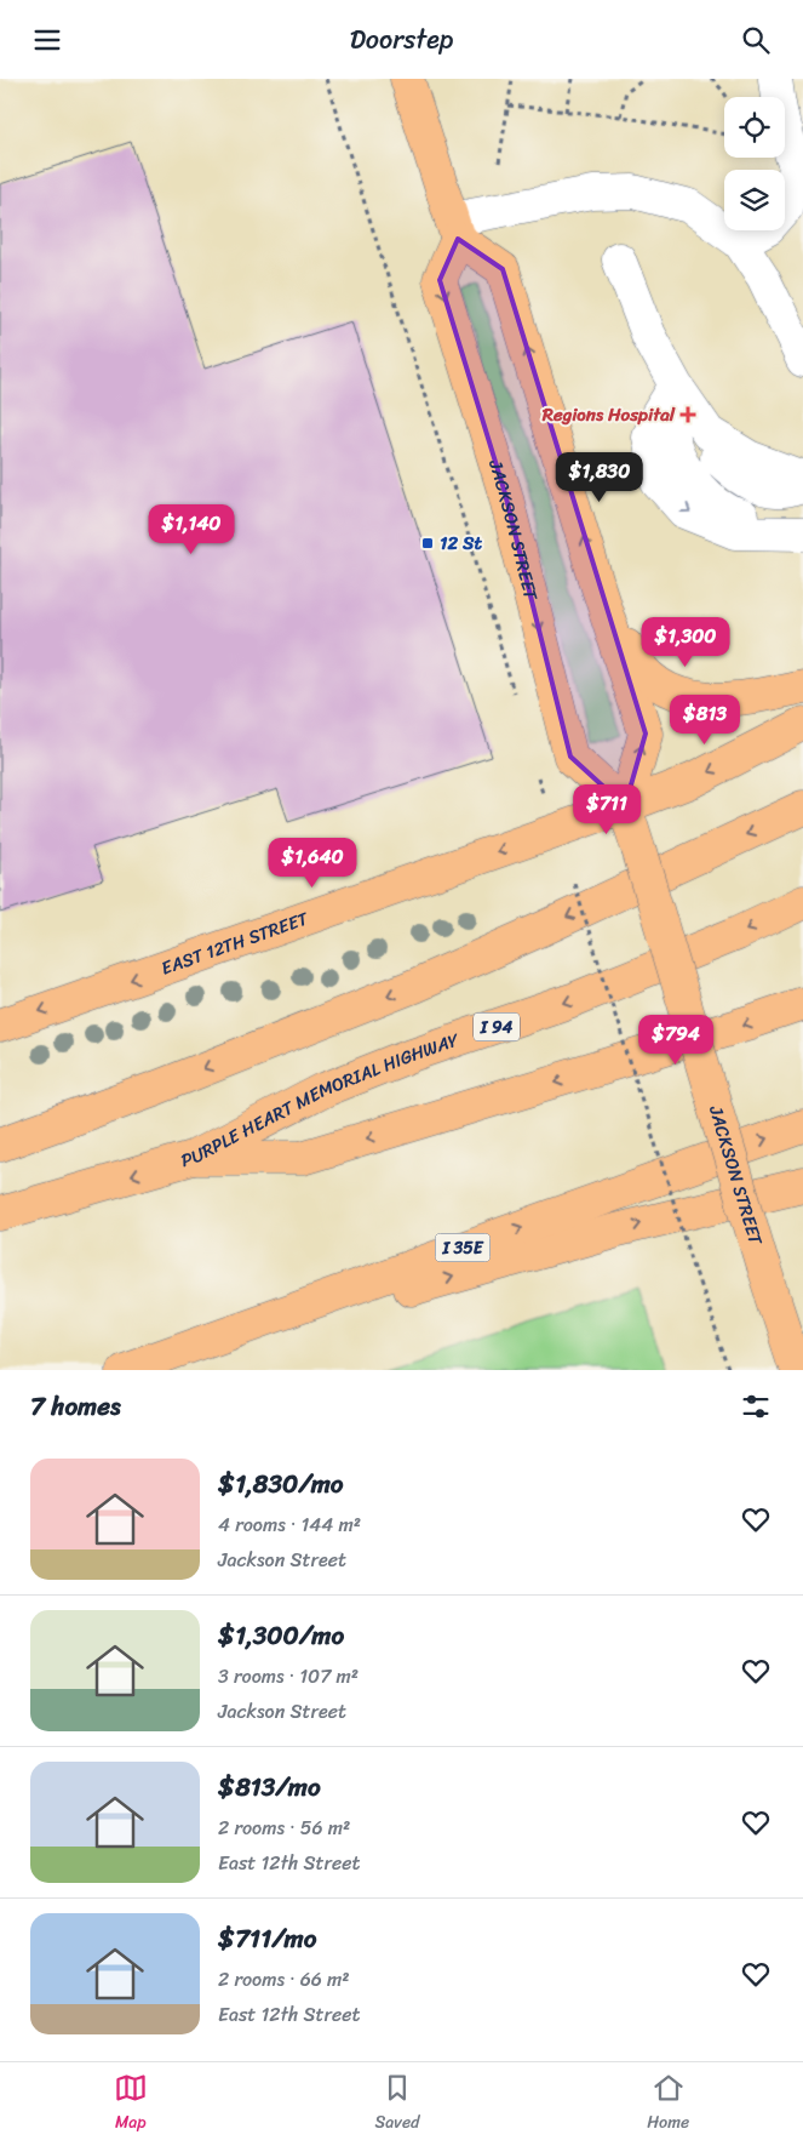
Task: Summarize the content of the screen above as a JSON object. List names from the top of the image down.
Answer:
{
  "streets": {
    "main road": [
      "JACKSON STREET",
      "EAST 12TH STREET",
      "I 94",
      "PURPLE HEART MEMORIAL HIGHWAY",
      "I 35E"
    ]
  },
  "crossings": [
    ["JACKSON STREET", "EAST 12TH STREET"]
  ],
  "places": {
    "health": ["Regions Hospital"],
    "transit": ["12 St"]
  },
  "page": {
    "header": "Doorstep",
    "price": [
      "$1,830",
      "$1,140",
      "$1,300",
      "$813",
      "$711",
      "$1,640",
      "$794"
    ],
    "heading": "7 homes",
    "list": [
      {
        "name": "$1,830/mo",
        "note": "4 rooms · 144 m² · Jackson Street"
      },
      {
        "name": "$1,300/mo",
        "note": "3 rooms · 107 m² · Jackson Street"
      },
      {
        "name": "$813/mo",
        "note": "2 rooms · 56 m² · East 12th Street"
      },
      {
        "name": "$711/mo",
        "note": "2 rooms · 66 m² · East 12th Street"
      }
    ],
    "tabs": ["Map", "Saved", "Home"]
  }
}
